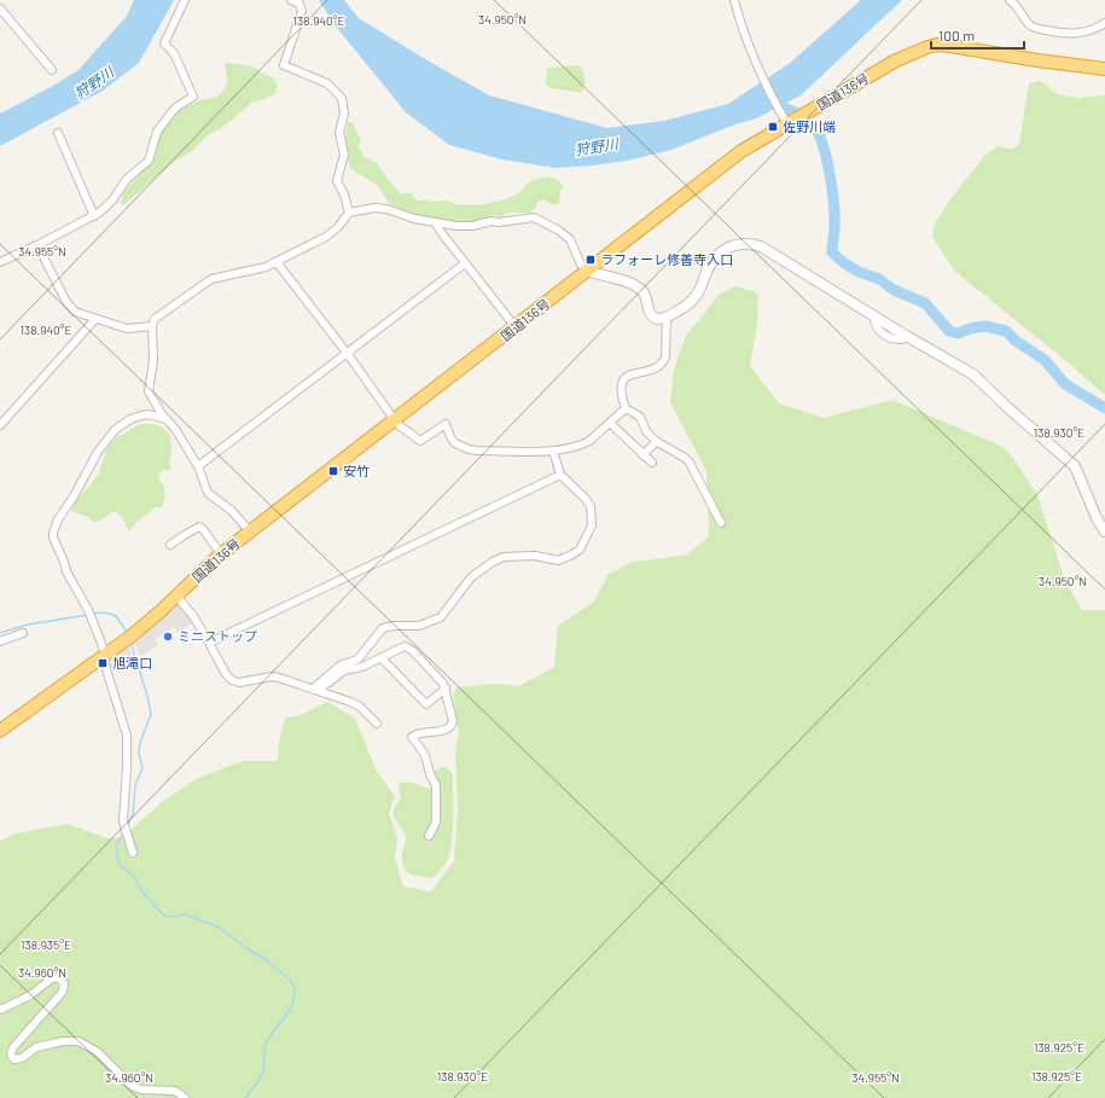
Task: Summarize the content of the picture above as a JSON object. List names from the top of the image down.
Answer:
{
  "streets": {
    "highway": ["国道136号"]
  },
  "water": ["狩野川"],
  "places": {
    "transit": [
      "佐野川端",
      "ラフォーレ修善寺入口",
      "安竹",
      "旭滝口"
    ],
    "other": ["ミニストップ"]
  },
  "scale_bar": "100 m",
  "coordinates": [
    "34.950°N",
    "138.940°E",
    "34.955°N",
    "138.930°E",
    "138.935°E",
    "34.960°N",
    "138.925°E"
  ]
}
